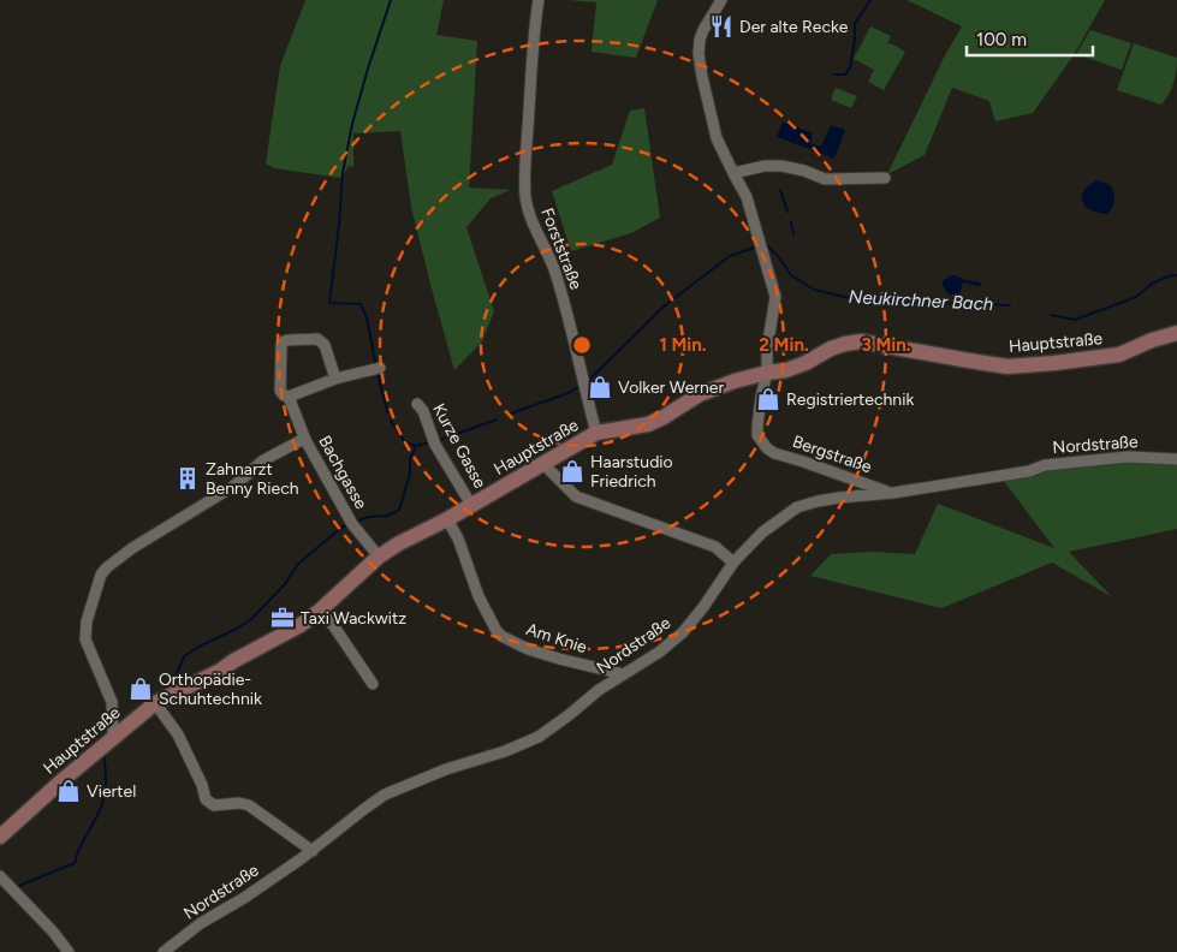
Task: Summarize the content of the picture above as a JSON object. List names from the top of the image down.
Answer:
{
  "streets": {
    "street": [
      "Forststraße",
      "Hauptstraße",
      "Nordstraße",
      "Kurze Gasse",
      "Bergstraße",
      "Bachgasse",
      "Am Knie"
    ]
  },
  "crossings": [
    ["Forststraße", "Hauptstraße"],
    ["Hauptstraße", "Kurze Gasse"],
    ["Hauptstraße", "Bergstraße"],
    ["Hauptstraße", "Bachgasse"],
    ["Hauptstraße", "Am Knie"],
    ["Nordstraße", "Bergstraße"],
    ["Nordstraße", "Am Knie"]
  ],
  "water": ["Neukirchner Bach"],
  "places": {
    "restaurant": ["Der alte Recke"],
    "shop": [
      "Volker Werner",
      "Registriertechnik",
      "Haarstudio Friedrich",
      "Orthopädie- Schuhtechnik",
      "Viertel"
    ],
    "building": ["Zahnarzt Benny Riech"],
    "office": ["Taxi Wackwitz"]
  },
  "scale_bar": "100 m",
  "rings": ["1 Min.", "2 Min.", "3 Min."]
}
